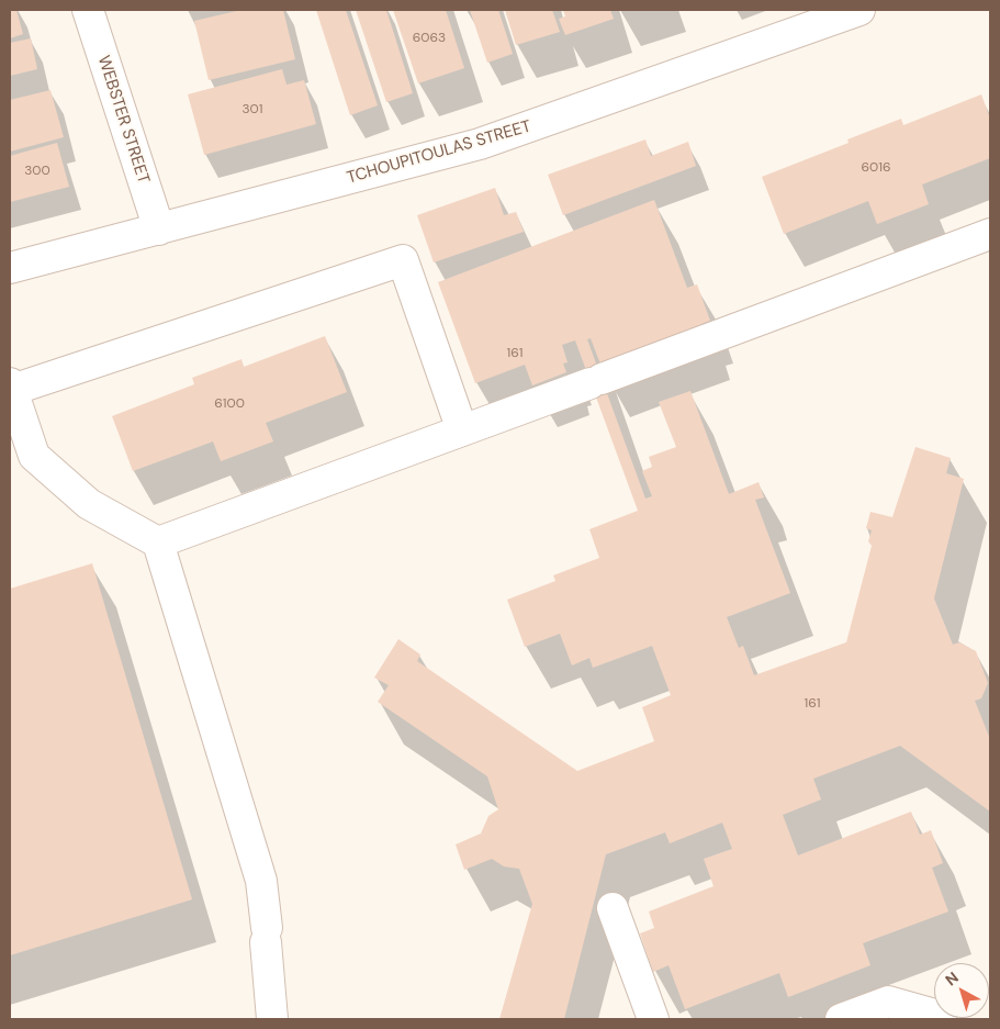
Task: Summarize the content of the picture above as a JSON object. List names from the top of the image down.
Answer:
{
  "streets": {
    "street": ["WEBSTER STREET", "TCHOUPITOULAS STREET"]
  },
  "crossings": [
    ["WEBSTER STREET", "TCHOUPITOULAS STREET"]
  ],
  "house_numbers": [
    "6063",
    "301",
    "6016",
    "300",
    "161",
    "6100",
    "161"
  ],
  "north": "top left"
}
